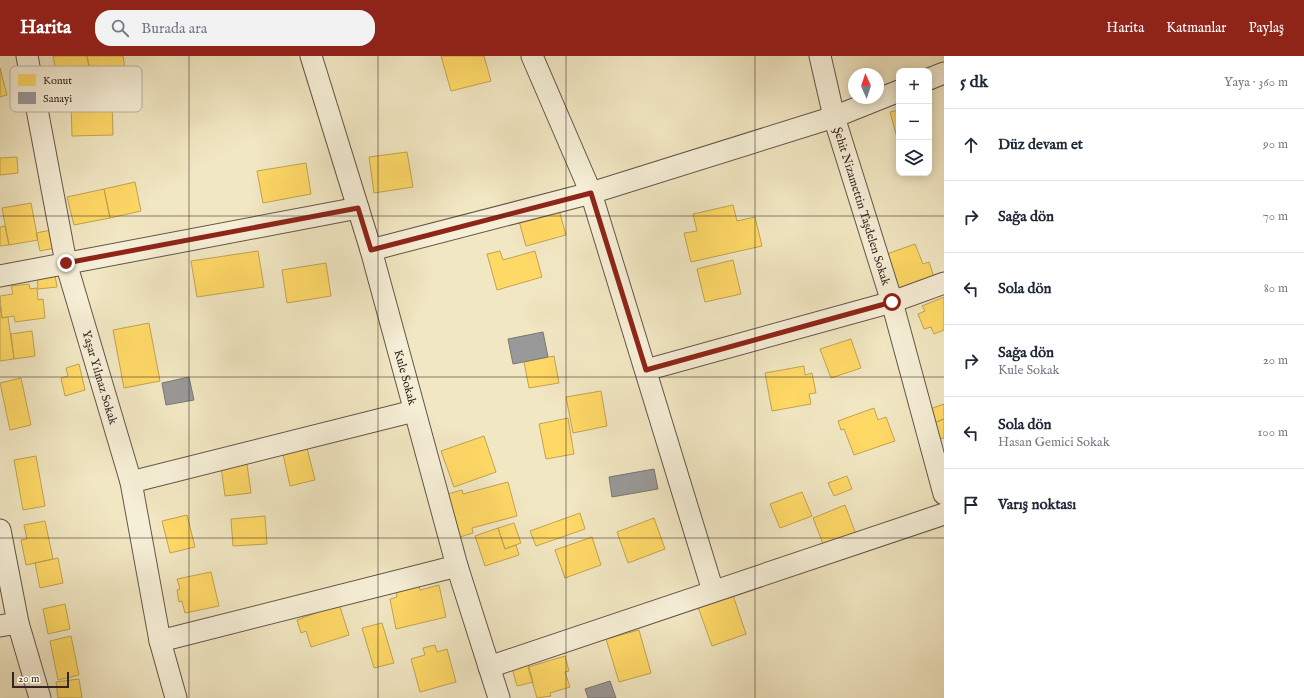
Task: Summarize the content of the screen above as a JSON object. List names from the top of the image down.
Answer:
{
  "streets": {
    "street": ["Şehit Nizamettin Taşdelen Sokak", "Kule Sokak", "Yaşar Yılmaz Sokak"]
  },
  "legend": ["Konut", "Sanayi"],
  "scale_bar": "20 m",
  "north": "top",
  "page": {
    "header": "Harita",
    "search": "Burada ara",
    "nav": ["Harita", "Katmanlar", "Paylaş"],
    "heading": ["5 dk", "Yaya · 360 m"],
    "map_buttons": ["+", "−"],
    "list": [
      ["Düz devam et", "90 m"],
      ["Sağa dön", "70 m"],
      ["Sola dön", "80 m"],
      ["Sağa dön", "Kule Sokak", "20 m"],
      ["Sola dön", "Hasan Gemici Sokak", "100 m"],
      "Varış noktası"
    ],
    "scale": "20 m"
  }
}
